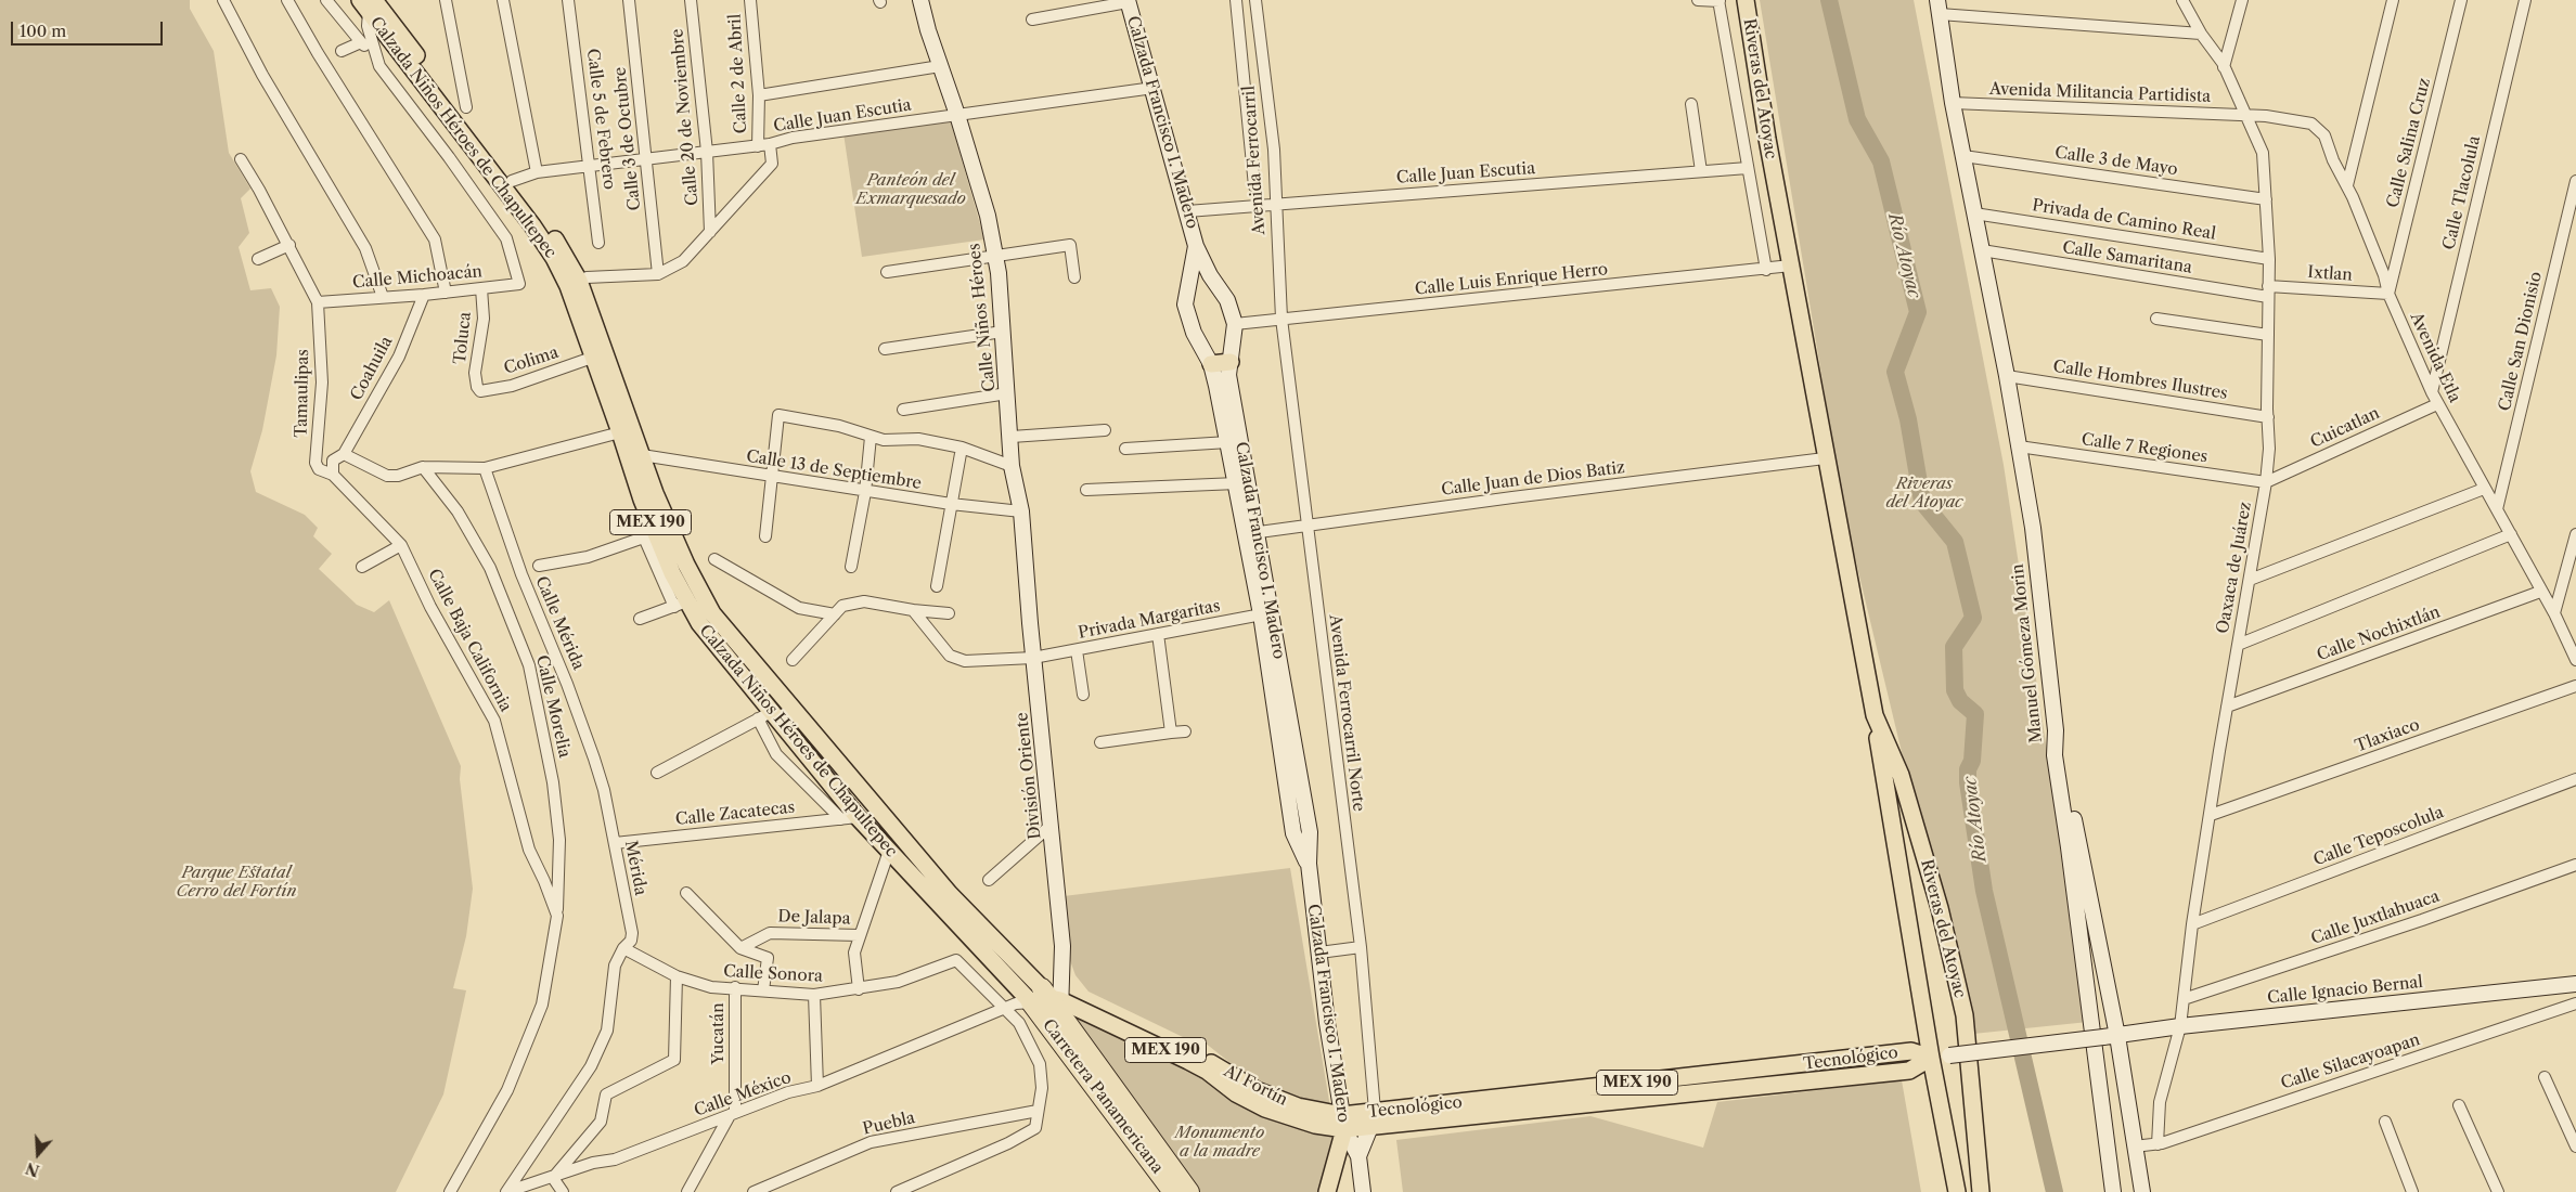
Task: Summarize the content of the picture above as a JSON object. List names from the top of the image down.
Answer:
{
  "streets": {
    "highway": ["MEX 190", "Carretera Panamericana"],
    "main road": [
      "Riveras del Atoyac",
      "Calzada Francisco I. Madero",
      "Calzada Niños Héroes de Chapultepec",
      "Calle Niños Héroes",
      "Manuel Gómeza Morin",
      "División Oriente",
      "Calle Ignacio Bernal",
      "Tecnológico",
      "Al Fortín"
    ],
    "street": [
      "Calle 2 de Abril",
      "Avenida Militancia Partidista",
      "Calle Juan Escutia",
      "Calle 20 de Noviembre",
      "Calle 5 de Febrero",
      "Calle 3 de Octubre",
      "Calle Salina Cruz",
      "Avenida Ferrocarril",
      "Calle 3 de Mayo",
      "Calle Tlacolula",
      "Privada de Camino Real",
      "Calle Samaritana",
      "Ixtlan",
      "Calle Michoacán",
      "Calle Luis Enrique Herro",
      "Toluca",
      "Calle San Dionisio",
      "Avenida Etla",
      "Colima",
      "Coahuila",
      "Calle Hombres Ilustres",
      "Tamaulipas",
      "Cuicatlan",
      "Calle 7 Regiones",
      "Calle 13 de Septiembre",
      "Calle Juan de Dios Batiz",
      "Oaxaca de Juárez",
      "Privada Margaritas",
      "Calle Mérida",
      "Calle Nochixtlán",
      "Calle Baja California",
      "Calle Morelia",
      "Avenida Ferrocarril Norte",
      "Tlaxiaco",
      "Calle Zacatecas",
      "Calle Teposcolula",
      "Mérida",
      "De Jalapa",
      "Calle Juxtlahuaca",
      "Calle Sonora",
      "Yucatán",
      "Calle Silacayoapan",
      "Calle México",
      "Puebla"
    ]
  },
  "crossings": [
    ["Calle 2 de Abril", "Calle Juan Escutia"],
    ["Calle 2 de Abril", "Calle 20 de Noviembre"],
    ["Calle 2 de Abril", "Calle 3 de Octubre"],
    ["Riveras del Atoyac", "Calle Luis Enrique Herro"],
    ["Riveras del Atoyac", "Calle Juan de Dios Batiz"],
    ["Avenida Militancia Partidista", "Avenida Etla"],
    ["Avenida Militancia Partidista", "Oaxaca de Juárez"],
    ["Avenida Militancia Partidista", "Manuel Gómeza Morin"],
    ["Calle Juan Escutia", "Calle 20 de Noviembre"],
    ["Calle Juan Escutia", "Calle 5 de Febrero"],
    ["Calle Juan Escutia", "Calzada Francisco I. Madero"],
    ["Calle Juan Escutia", "Calzada Niños Héroes de Chapultepec"],
    ["Calle Juan Escutia", "Calle 3 de Octubre"],
    ["Calle Juan Escutia", "Avenida Ferrocarril"],
    ["Calle Juan Escutia", "Calle Niños Héroes"],
    ["Calzada Francisco I. Madero", "Calle Luis Enrique Herro"],
    ["Calzada Francisco I. Madero", "Calle Juan de Dios Batiz"],
    ["Calzada Francisco I. Madero", "Privada Margaritas"],
    ["Calzada Francisco I. Madero", "Tecnológico"],
    ["Calzada Francisco I. Madero", "Al Fortín"],
    ["Calzada Niños Héroes de Chapultepec", "Colima"],
    ["Calzada Niños Héroes de Chapultepec", "Calle 13 de Septiembre"],
    ["Calzada Niños Héroes de Chapultepec", "División Oriente"],
    ["Calzada Niños Héroes de Chapultepec", "Calle Zacatecas"],
    ["Calzada Niños Héroes de Chapultepec", "Calle Sonora"],
    ["Calzada Niños Héroes de Chapultepec", "Al Fortín"],
    ["Calzada Niños Héroes de Chapultepec", "Calle México"],
    ["Calzada Niños Héroes de Chapultepec", "Carretera Panamericana"],
    ["Calle Salina Cruz", "Ixtlan"],
    ["Calle Salina Cruz", "Avenida Etla"],
    ["Avenida Ferrocarril", "Calle Luis Enrique Herro"],
    ["Avenida Ferrocarril", "Avenida Ferrocarril Norte"],
    ["Calle 3 de Mayo", "Oaxaca de Juárez"],
    ["Calle 3 de Mayo", "Manuel Gómeza Morin"],
    ["Calle Tlacolula", "Avenida Etla"],
    ["Privada de Camino Real", "Oaxaca de Juárez"],
    ["Privada de Camino Real", "Manuel Gómeza Morin"],
    ["Calle Samaritana", "Ixtlan"],
    ["Calle Samaritana", "Oaxaca de Juárez"],
    ["Calle Samaritana", "Manuel Gómeza Morin"],
    ["Ixtlan", "Avenida Etla"],
    ["Ixtlan", "Oaxaca de Juárez"],
    ["Calle Michoacán", "Toluca"],
    ["Calle Michoacán", "Coahuila"],
    ["Calle Michoacán", "Tamaulipas"],
    ["Calle Luis Enrique Herro", "Avenida Ferrocarril Norte"],
    ["Calle Niños Héroes", "Calle 13 de Septiembre"],
    ["Calle Niños Héroes", "División Oriente"],
    ["Toluca", "Colima"],
    ["Calle San Dionisio", "Avenida Etla"],
    ["Avenida Etla", "Cuicatlan"],
    ["Avenida Etla", "Oaxaca de Juárez"],
    ["Avenida Etla", "Calle Nochixtlán"],
    ["Coahuila", "Tamaulipas"],
    ["Coahuila", "Calle Baja California"],
    ["Calle Hombres Ilustres", "Oaxaca de Juárez"],
    ["Calle Hombres Ilustres", "Manuel Gómeza Morin"],
    ["Tamaulipas", "Calle Baja California"],
    ["Cuicatlan", "Calle 7 Regiones"],
    ["Cuicatlan", "Oaxaca de Juárez"],
    ["Calle 7 Regiones", "Oaxaca de Juárez"],
    ["Calle 7 Regiones", "Manuel Gómeza Morin"],
    ["Calle 13 de Septiembre", "División Oriente"],
    ["Calle Juan de Dios Batiz", "Avenida Ferrocarril Norte"],
    ["MEX 190", "Calle Ignacio Bernal"],
    ["MEX 190", "Tecnológico"],
    ["Oaxaca de Juárez", "Calle Nochixtlán"],
    ["Oaxaca de Juárez", "Tlaxiaco"],
    ["Oaxaca de Juárez", "Calle Teposcolula"],
    ["Oaxaca de Juárez", "Calle Juxtlahuaca"],
    ["Oaxaca de Juárez", "Calle Ignacio Bernal"],
    ["Oaxaca de Juárez", "Calle Silacayoapan"],
    ["Privada Margaritas", "División Oriente"],
    ["Calle Mérida", "Mérida"],
    ["Calle Baja California", "Calle Morelia"],
    ["Avenida Ferrocarril Norte", "Tecnológico"],
    ["División Oriente", "Calle Sonora"],
    ["División Oriente", "Al Fortín"],
    ["División Oriente", "Calle México"],
    ["División Oriente", "Carretera Panamericana"],
    ["Calle Zacatecas", "Mérida"],
    ["Mérida", "Calle Sonora"],
    ["Mérida", "Calle México"],
    ["Calle Sonora", "Yucatán"],
    ["Calle Sonora", "Al Fortín"],
    ["Calle Sonora", "Calle México"],
    ["Calle Sonora", "Carretera Panamericana"],
    ["Yucatán", "Calle México"],
    ["Tecnológico", "Al Fortín"],
    ["Al Fortín", "Calle México"],
    ["Al Fortín", "Carretera Panamericana"],
    ["Calle México", "Carretera Panamericana"]
  ],
  "water": ["Río Atoyac"],
  "parks": [
    "Panteón del Exmarquesado",
    "Riveras del Atoyac",
    "Parque Estatal Cerro del Fortín",
    "Monumento a la madre"
  ],
  "scale_bar": "100 m",
  "north": "bottom"
}
